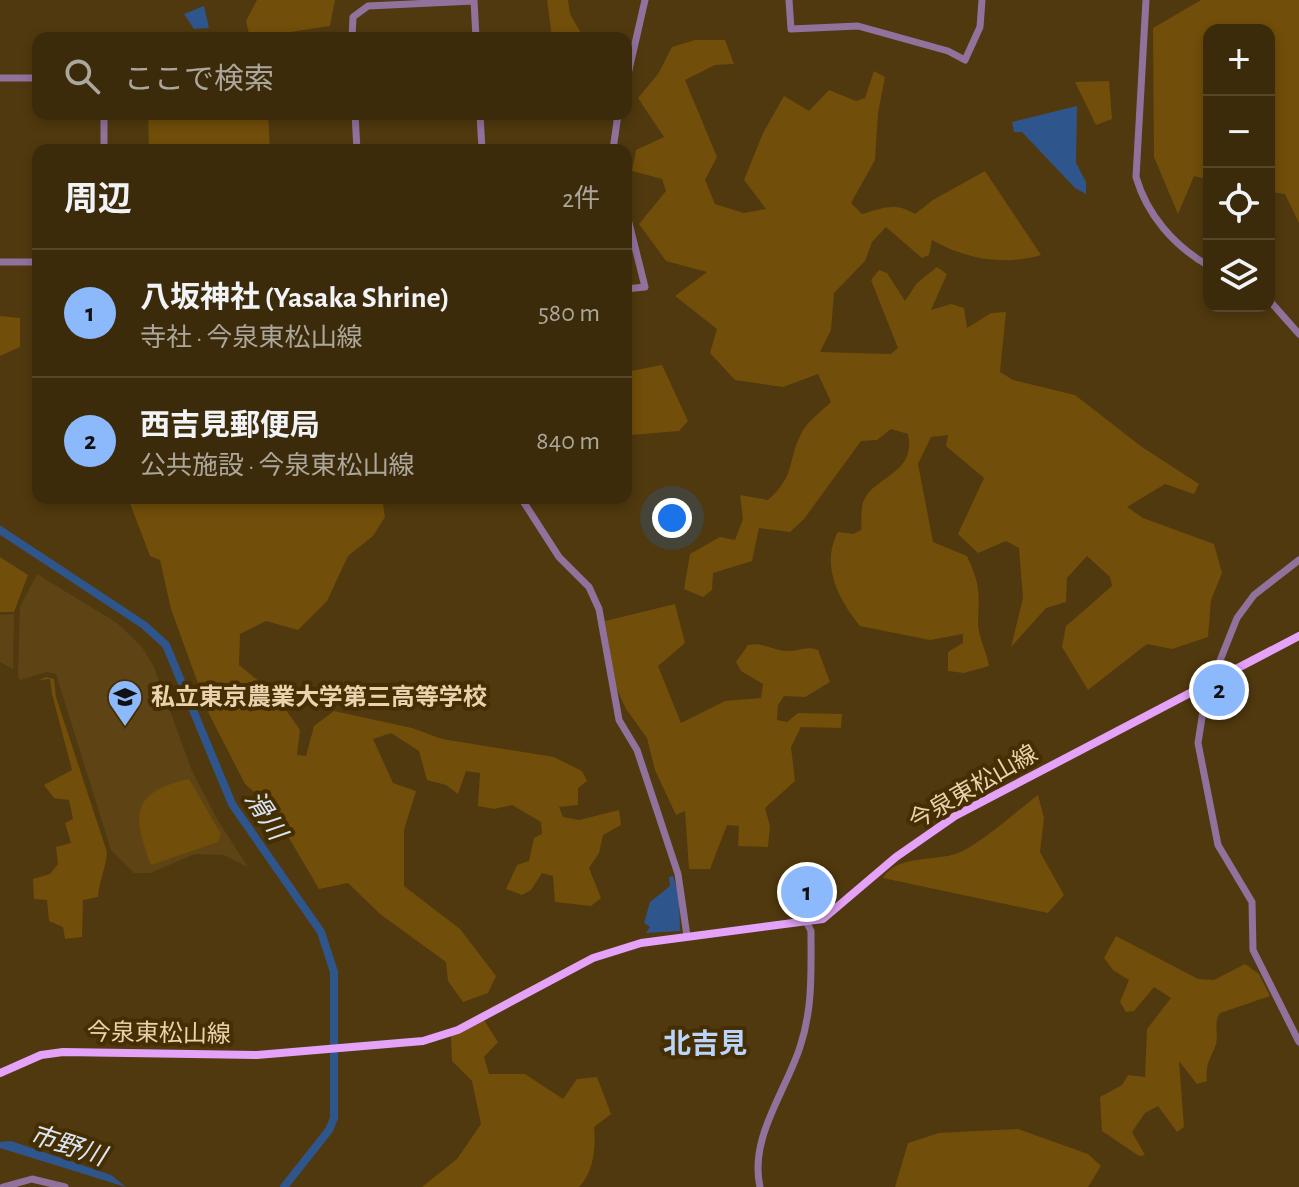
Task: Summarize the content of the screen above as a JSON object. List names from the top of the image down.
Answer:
{
  "streets": {
    "main road": ["今泉東松山線"]
  },
  "districts": ["北吉見"],
  "water": ["滑川", "市野川"],
  "places": {
    "school or university": ["私立東京農業大学第三高等学校"]
  },
  "page": {
    "map_buttons": ["+", "−"],
    "search": "ここで検索",
    "heading": ["周辺", "2件"],
    "list": [
      {
        "mark": "1",
        "name": "八坂神社 (Yasaka Shrine)",
        "note": "寺社 · 今泉東松山線",
        "value": "580 m"
      },
      {
        "mark": "2",
        "name": "西吉見郵便局",
        "note": "公共施設 · 今泉東松山線",
        "value": "840 m"
      }
    ],
    "pins": ["2", "1"]
  }
}
